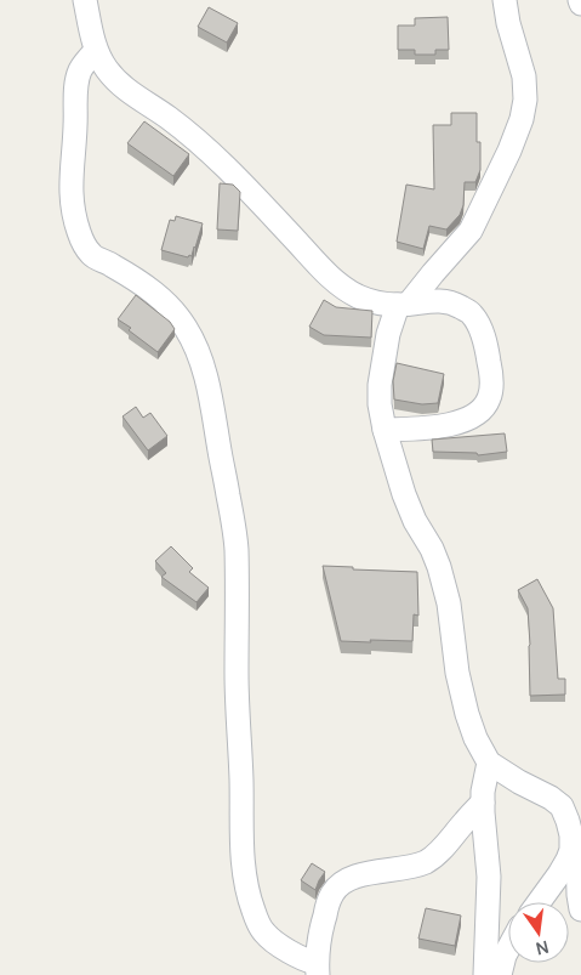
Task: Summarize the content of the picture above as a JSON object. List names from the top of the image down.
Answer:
{
  "north": "bottom"
}
